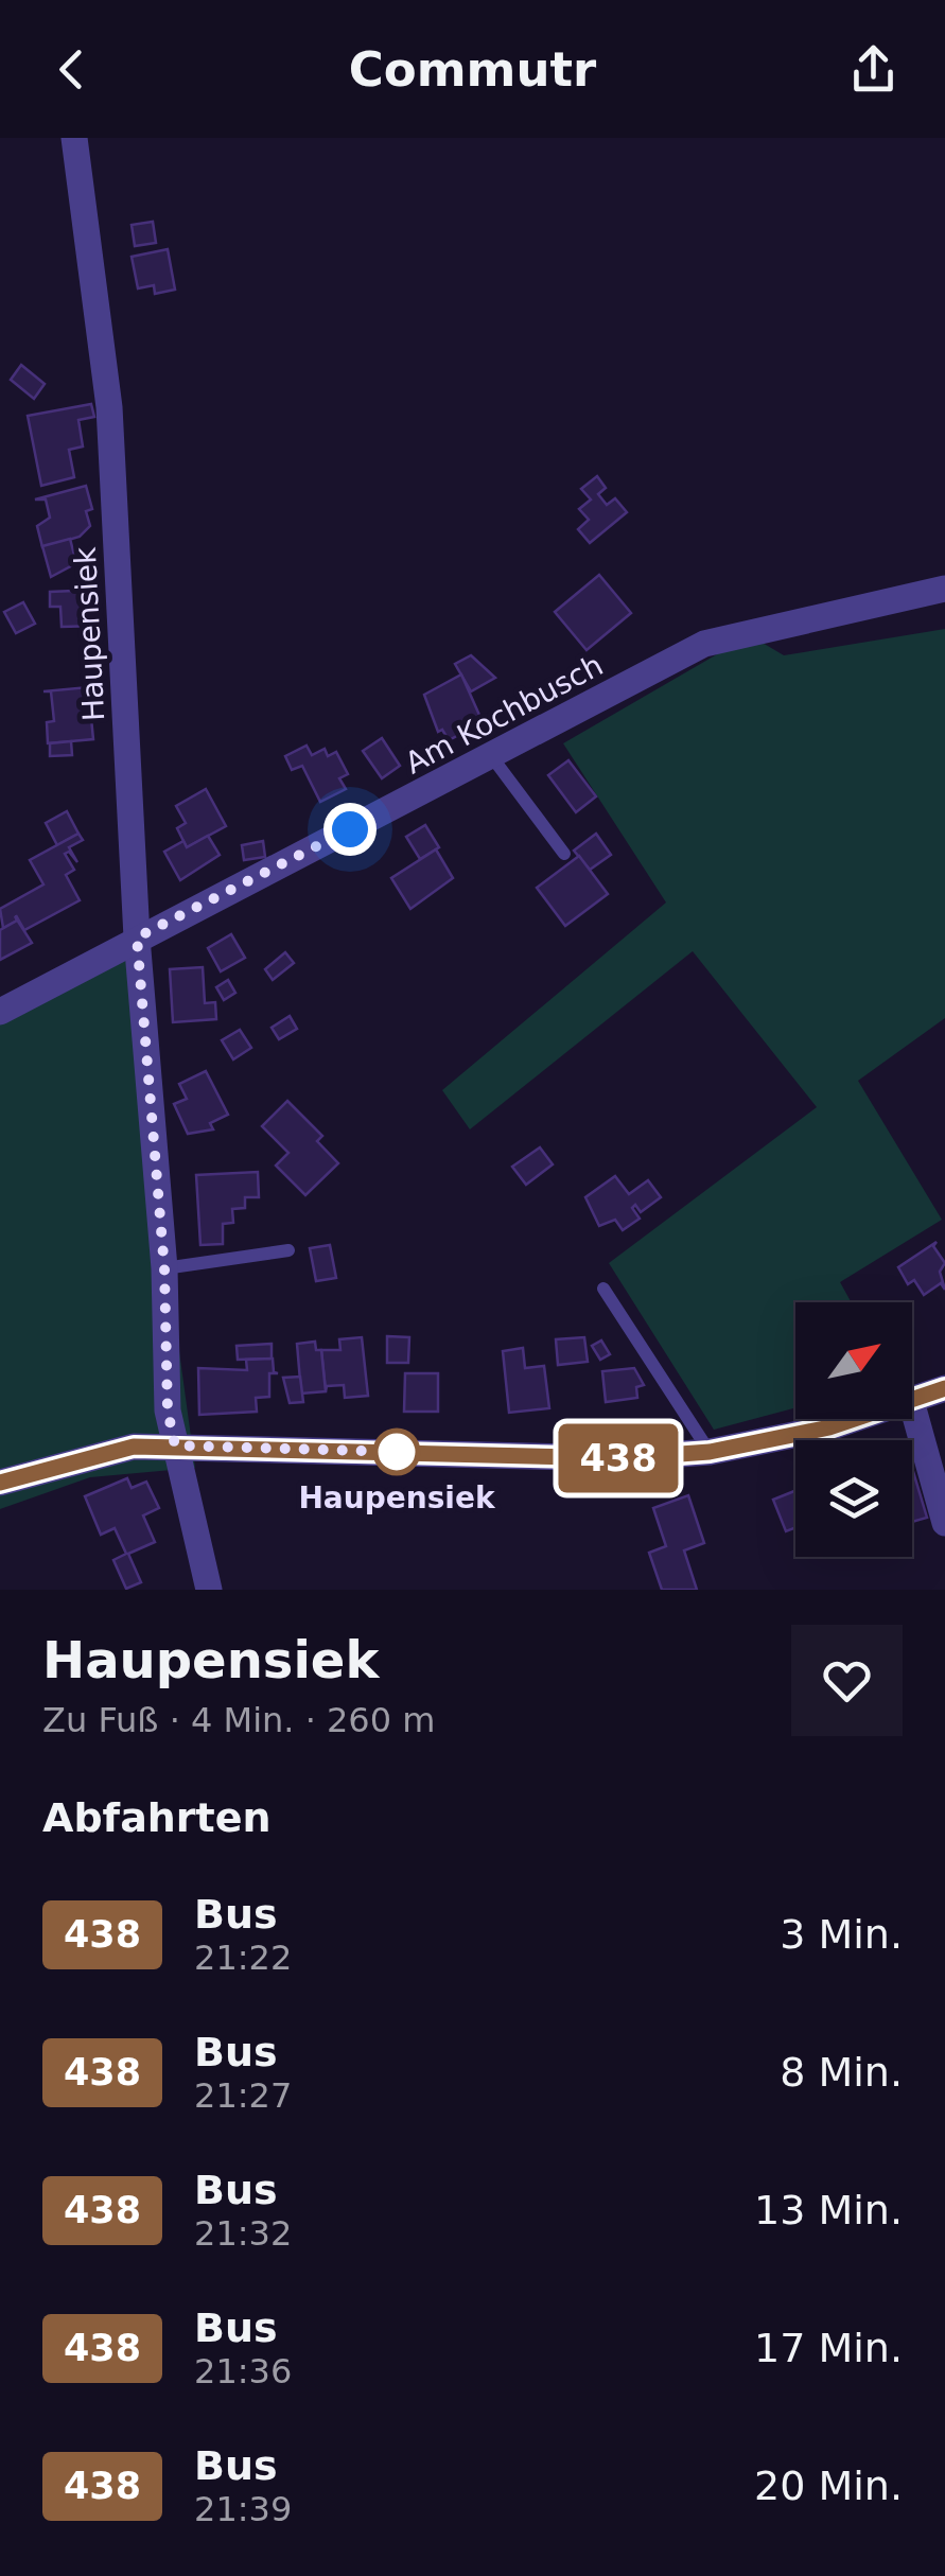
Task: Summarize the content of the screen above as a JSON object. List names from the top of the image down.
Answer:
{
  "streets": {
    "street": ["Haupensiek", "Am Kochbusch"]
  },
  "crossings": [
    ["Haupensiek", "Am Kochbusch"]
  ],
  "places": ["Haupensiek"],
  "lines": ["bus line 438"],
  "north": "top right",
  "page": {
    "header": "Commutr",
    "on_map": "438",
    "heading": [
      ["Haupensiek", "Zu Fuß · 4 Min. · 260 m"],
      "Abfahrten"
    ],
    "list": [
      {
        "mark": "438",
        "name": "Bus",
        "note": "21:22",
        "value": "3 Min."
      },
      {
        "mark": "438",
        "name": "Bus",
        "note": "21:27",
        "value": "8 Min."
      },
      {
        "mark": "438",
        "name": "Bus",
        "note": "21:32",
        "value": "13 Min."
      },
      {
        "mark": "438",
        "name": "Bus",
        "note": "21:36",
        "value": "17 Min."
      },
      {
        "mark": "438",
        "name": "Bus",
        "note": "21:39",
        "value": "20 Min."
      }
    ]
  }
}
